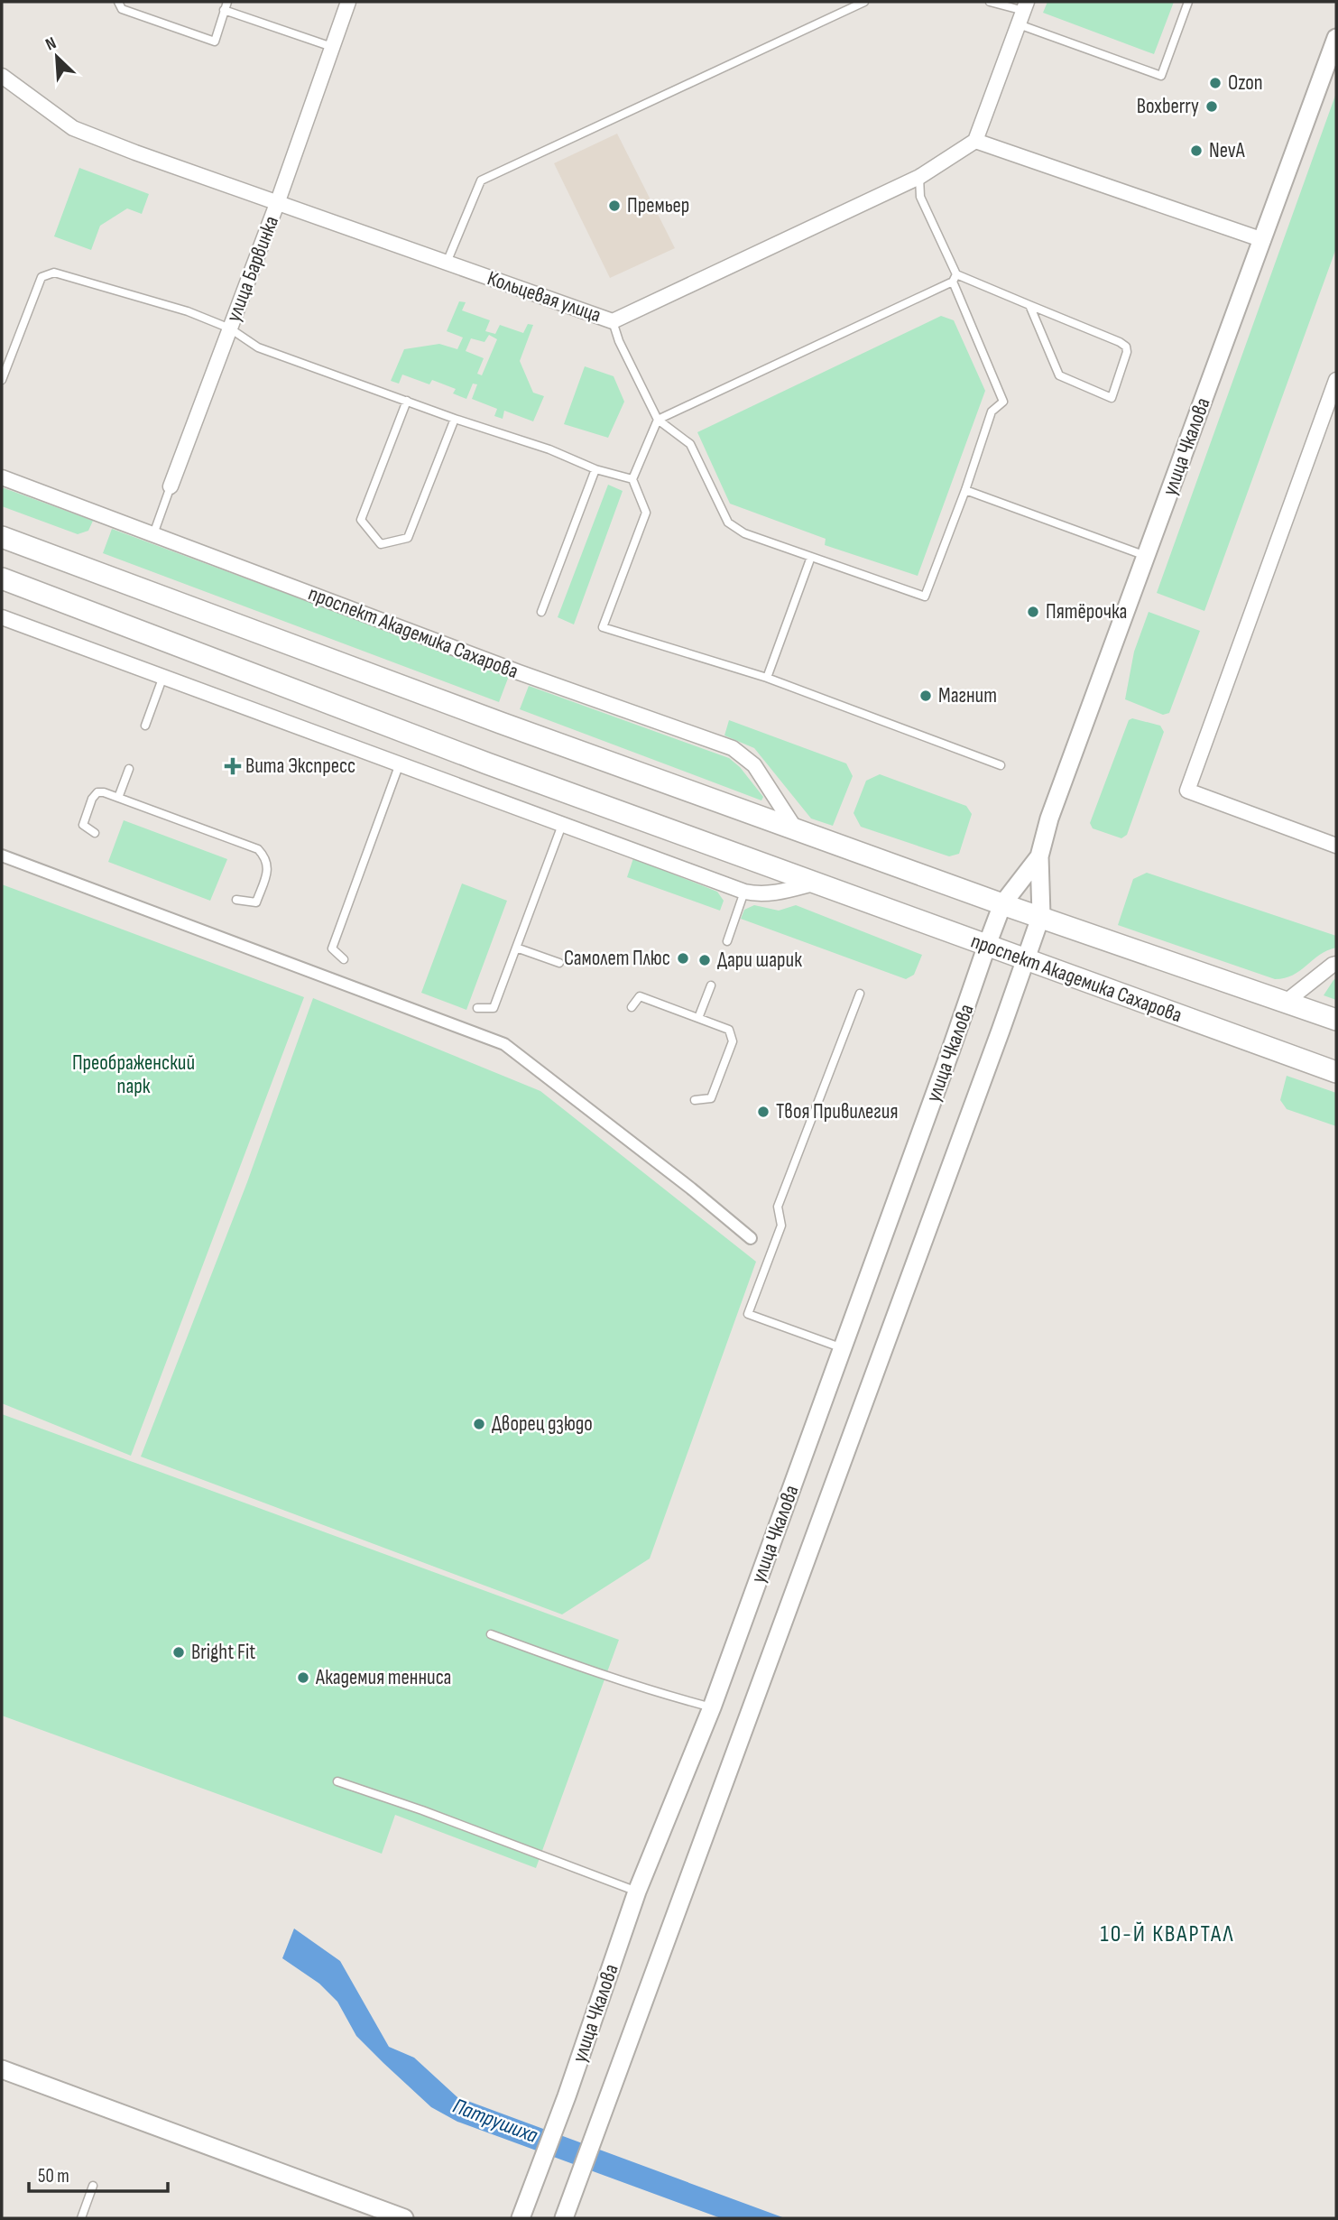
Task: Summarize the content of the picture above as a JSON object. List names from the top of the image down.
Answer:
{
  "streets": {
    "main road": ["проспект Академика Сахарова"],
    "street": ["улица Барвинка", "Кольцевая улица", "улица Чкалова"]
  },
  "crossings": [
    ["улица Барвинка", "Кольцевая улица"],
    ["улица Барвинка", "проспект Академика Сахарова"],
    ["улица Чкалова", "проспект Академика Сахарова"]
  ],
  "districts": ["10-Й КВАРТАЛ"],
  "water": ["Патрушиха"],
  "parks": ["Преображенский парк"],
  "places": {
    "other": [
      "Ozon",
      "Boxberry",
      "NevA",
      "Премьер",
      "Пятёрочка",
      "Магнит",
      "Самолет Плюс",
      "Дари шарик",
      "Твоя Привилегия",
      "Дворец дзюдо",
      "Bright Fit",
      "Академия тенниса"
    ],
    "health": ["Вита Экспресс"]
  },
  "scale_bar": "50 m",
  "north": "top left"
}
